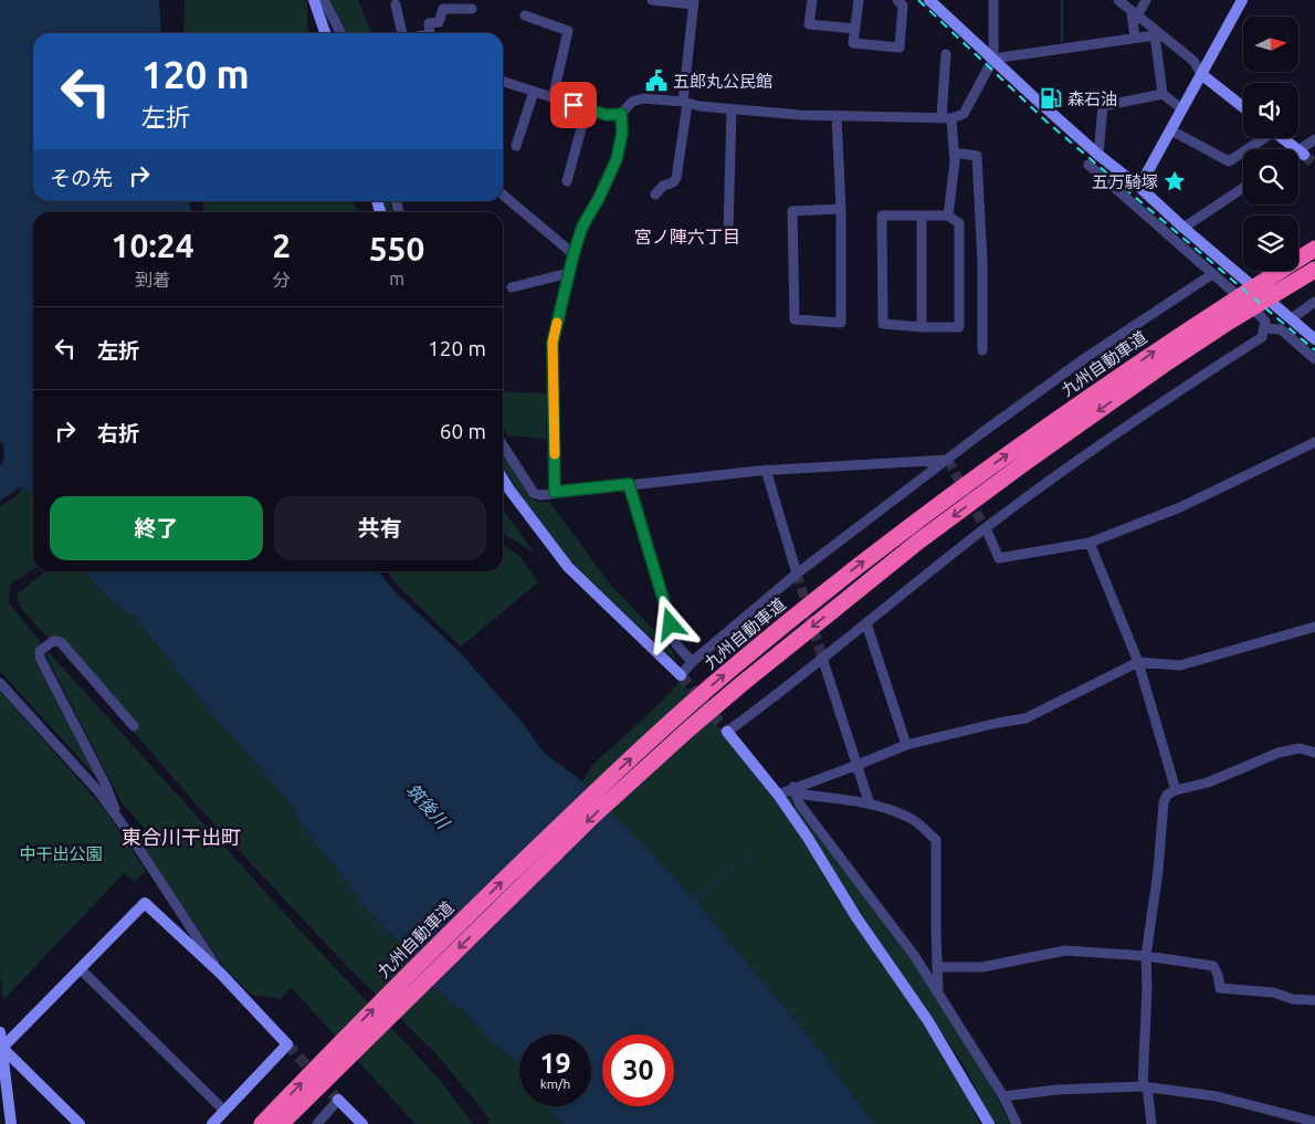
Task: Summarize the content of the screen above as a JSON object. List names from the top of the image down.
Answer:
{
  "streets": {
    "highway": ["九州自動車道"]
  },
  "districts": ["宮ノ陣六丁目", "東合川干出町"],
  "water": ["筑後川"],
  "parks": ["中干出公園"],
  "places": {
    "public building": ["五郎丸公民館"],
    "fuel station": ["森石油"],
    "place": ["五万騎塚"]
  },
  "north": "right",
  "page": {
    "turn": ["120 m", "左折"],
    "then": "その先",
    "eta": [
      "10:24",
      "到着",
      "2",
      "分",
      "550",
      "m"
    ],
    "list": [
      {
        "name": "左折",
        "value": "120 m"
      },
      {
        "name": "右折",
        "value": "60 m"
      }
    ],
    "buttons": ["終了", "共有"],
    "speed": "19 km/h",
    "limit": "30"
  }
}
